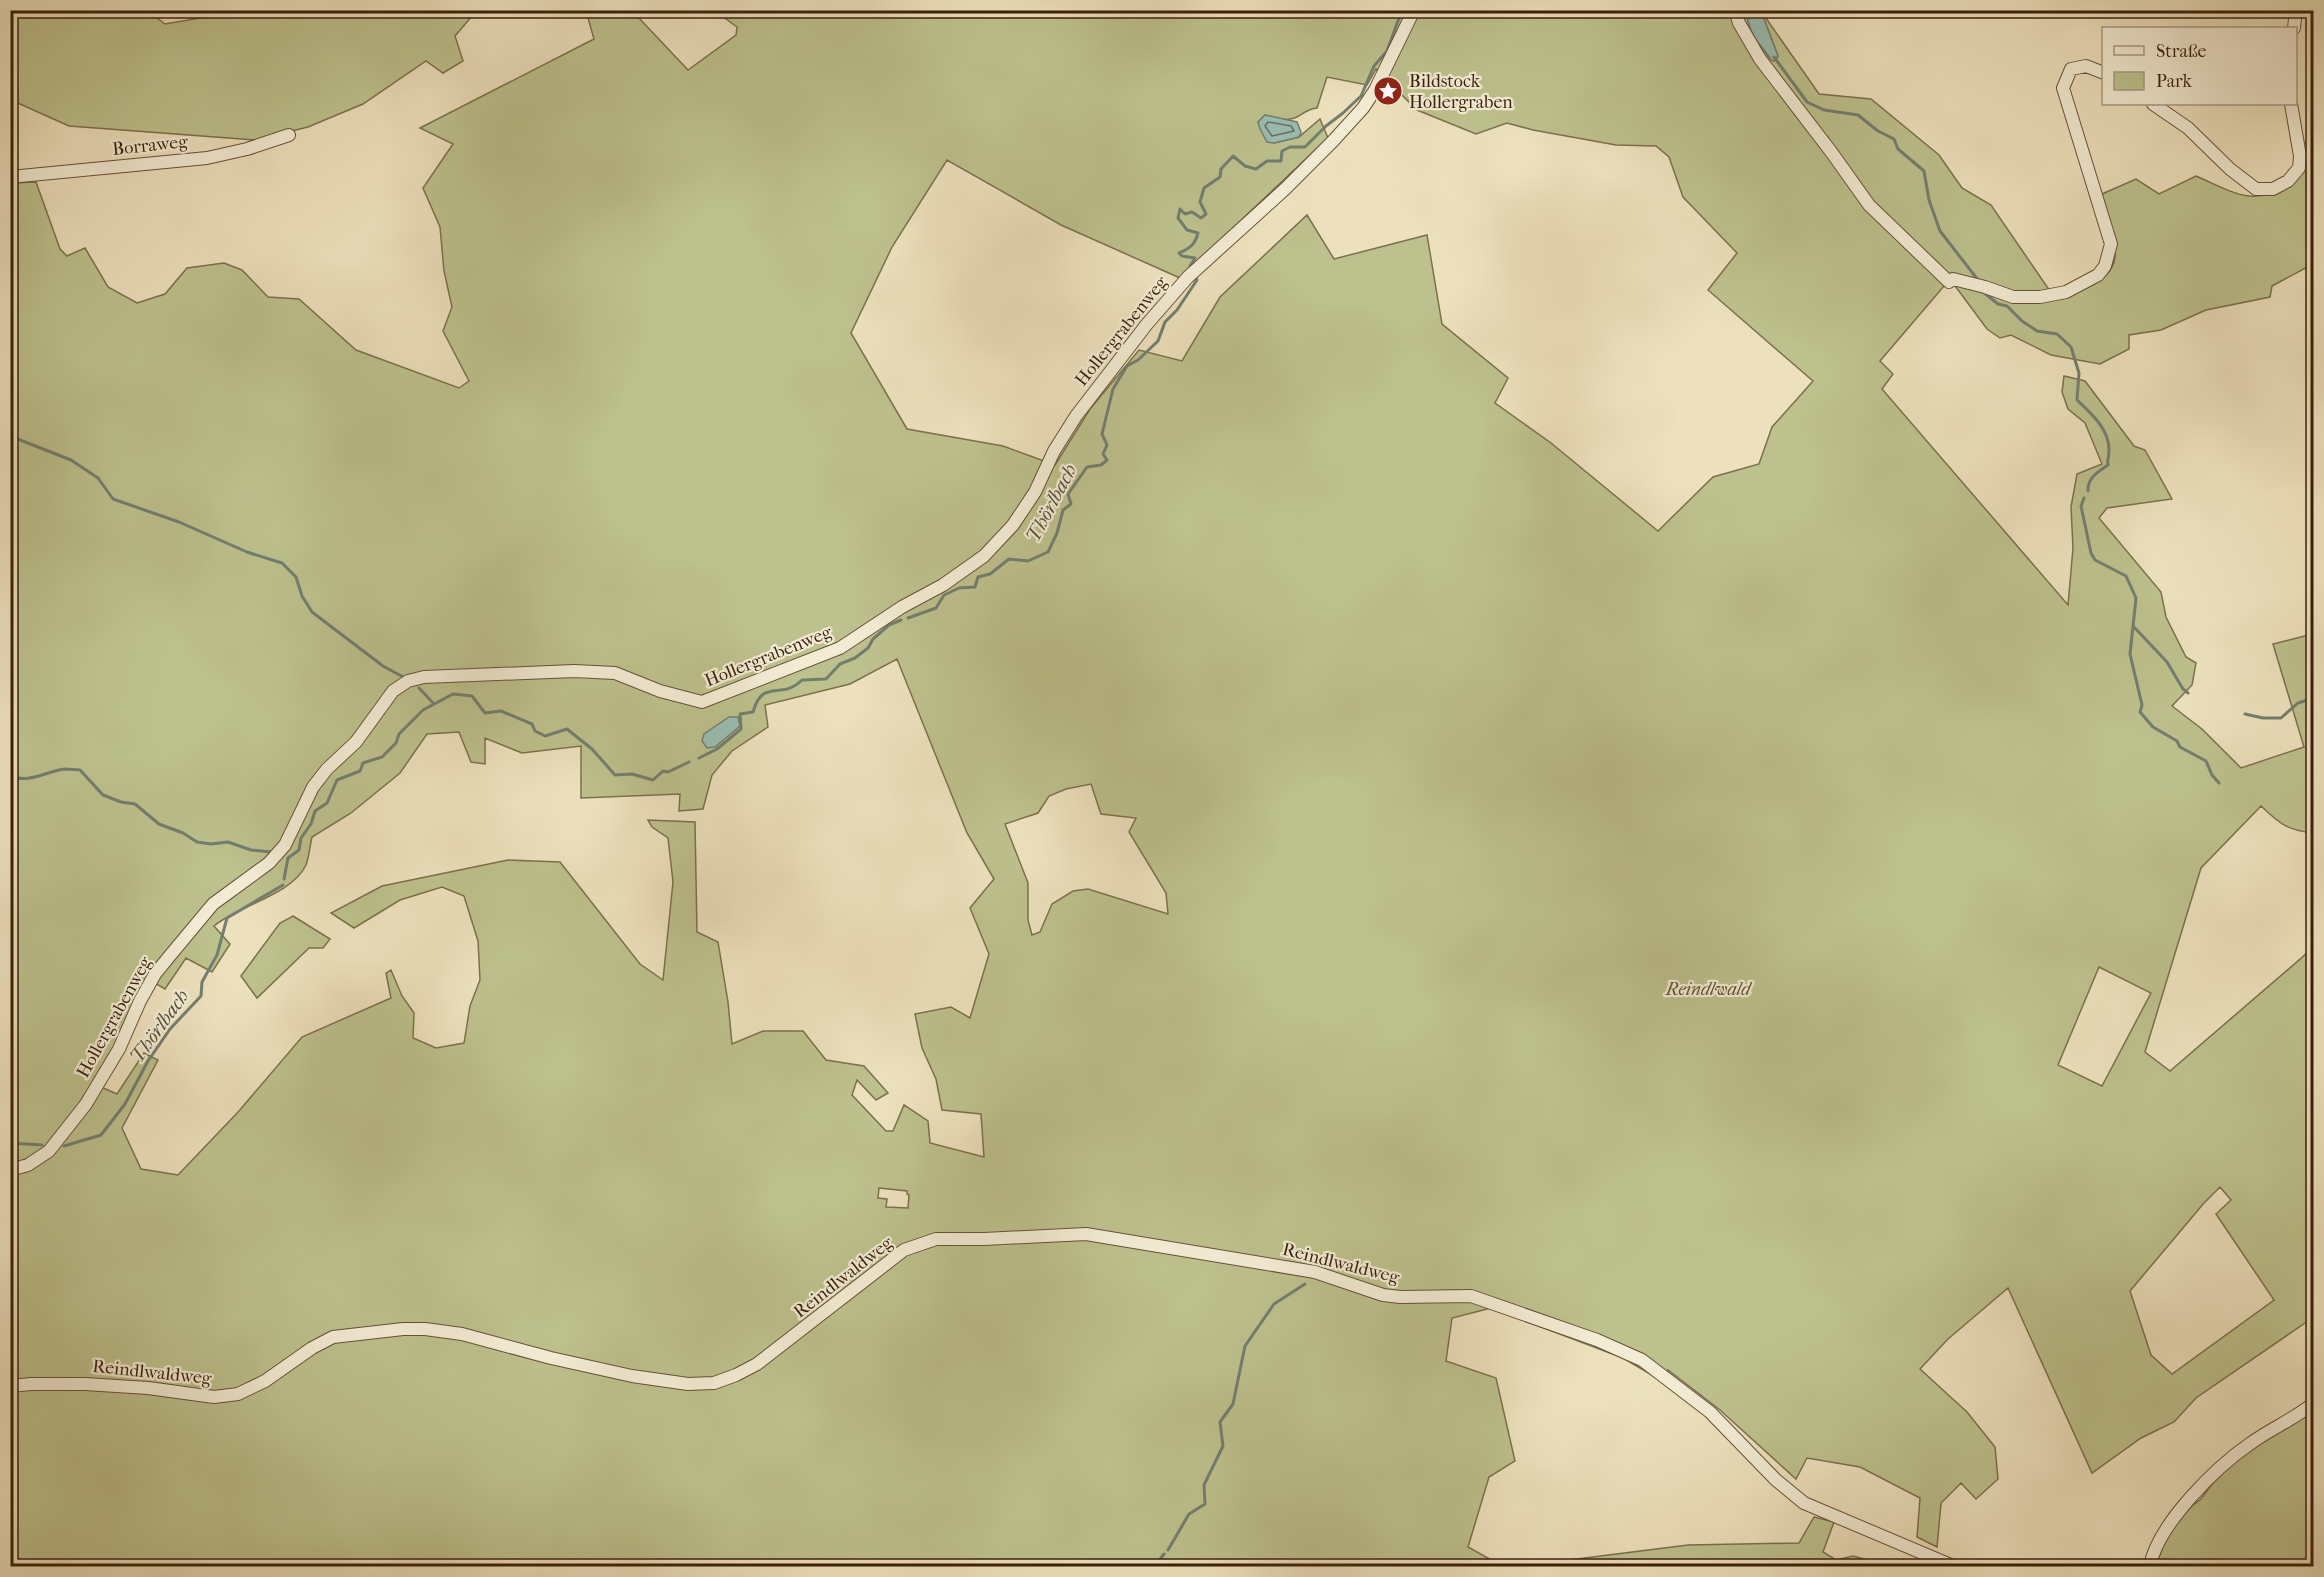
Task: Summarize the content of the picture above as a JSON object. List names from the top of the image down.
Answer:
{
  "streets": {
    "street": ["Borraweg", "Hollergrabenweg", "Reindlwaldweg"]
  },
  "water": ["Thörlbach"],
  "parks": ["Reindlwald"],
  "places": {
    "place": ["Bildstock Hollergraben"]
  },
  "legend": ["Straße", "Park"]
}
